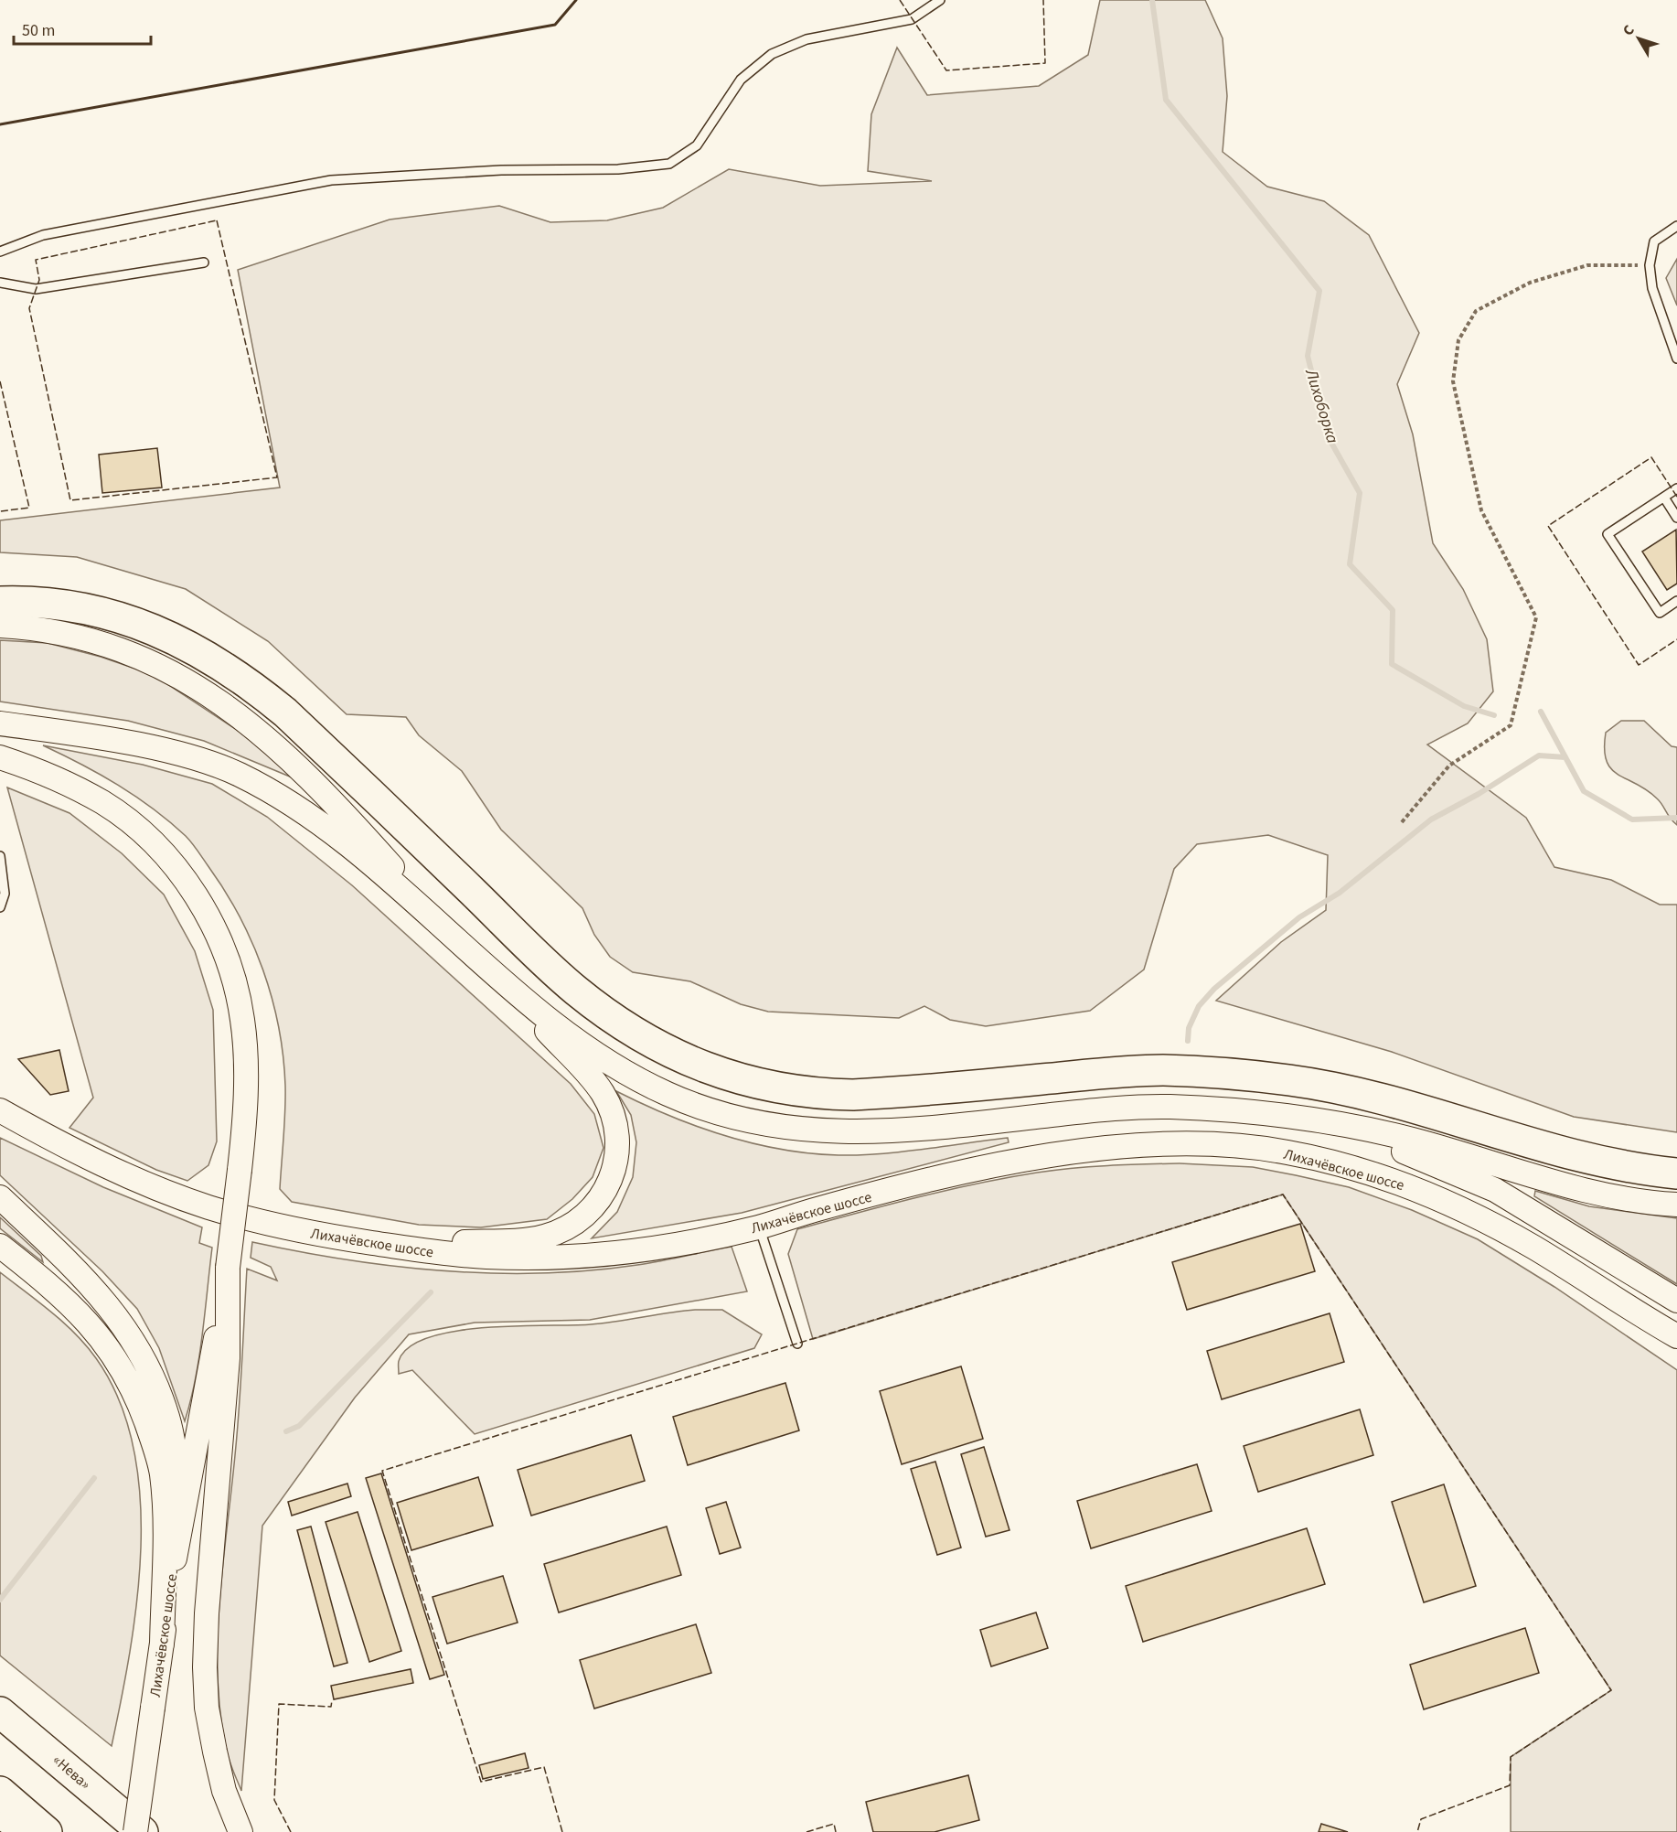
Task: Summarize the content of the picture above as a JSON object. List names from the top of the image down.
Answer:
{
  "streets": {
    "highway": ["«Нева»"],
    "main road": ["Лихачёвское шоссе"]
  },
  "water": ["Лихоборка"],
  "scale_bar": "50 m",
  "north": "top left"
}
